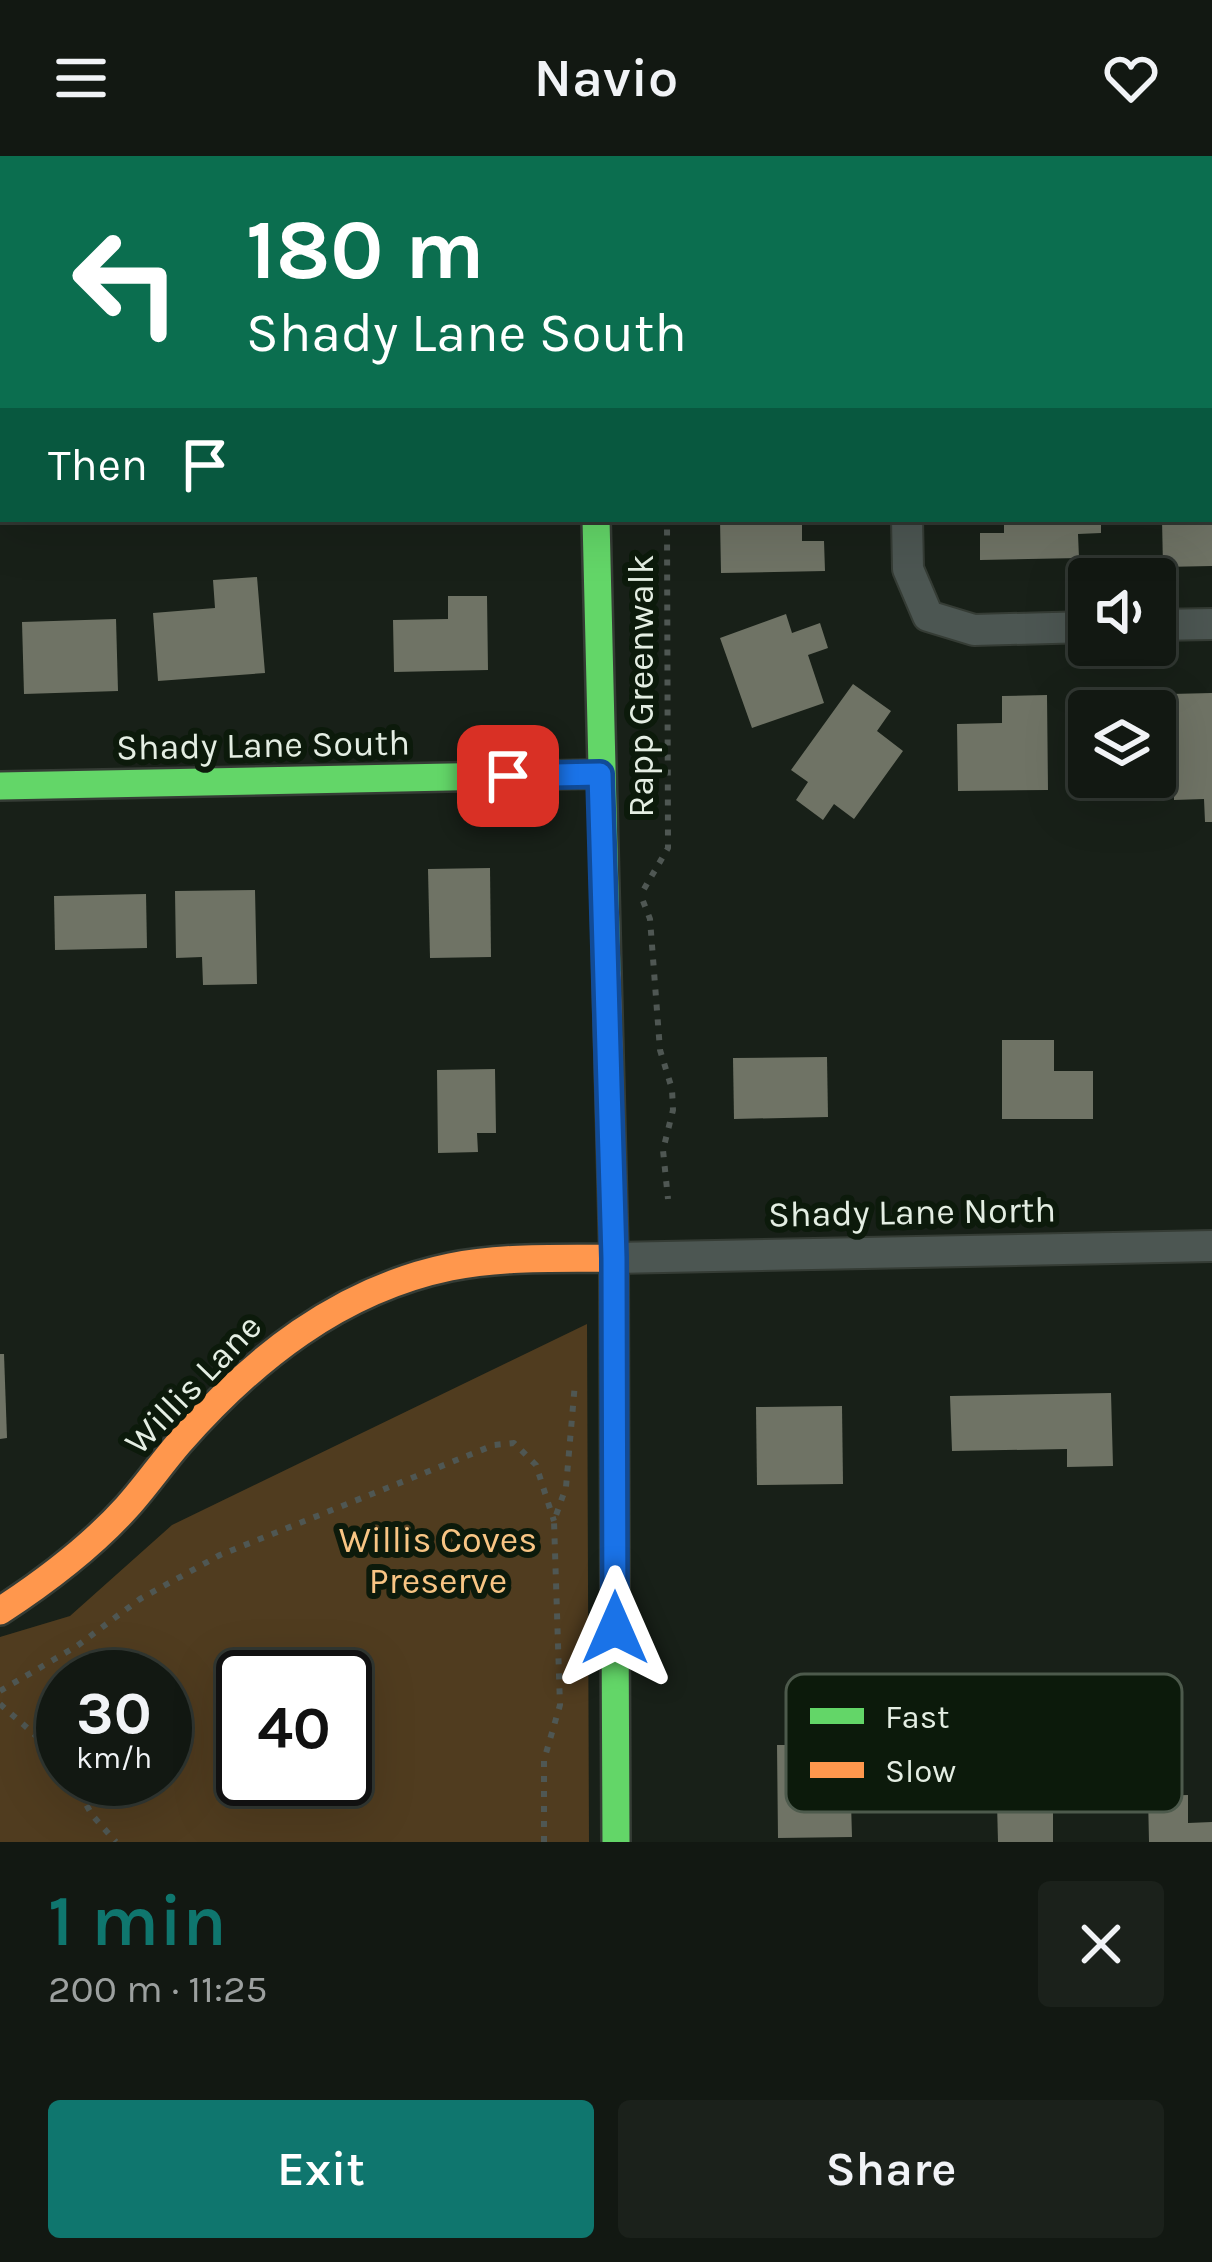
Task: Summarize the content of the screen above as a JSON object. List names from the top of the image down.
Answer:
{
  "streets": {
    "street": ["Shady Lane South", "Shady Lane North", "Willis Lane"],
    "path": ["Rapp Greenwalk"]
  },
  "crossings": [
    ["Shady Lane North", "Willis Lane"]
  ],
  "parks": ["Willis Coves Preserve"],
  "legend": ["Fast", "Slow"],
  "page": {
    "header": "Navio",
    "turn": ["180 m", "Shady Lane South"],
    "then": "Then",
    "speed": "30 km/h",
    "limit": "40",
    "heading": ["1 min", "200 m · 11:25"],
    "buttons": ["Exit", "Share"]
  }
}
